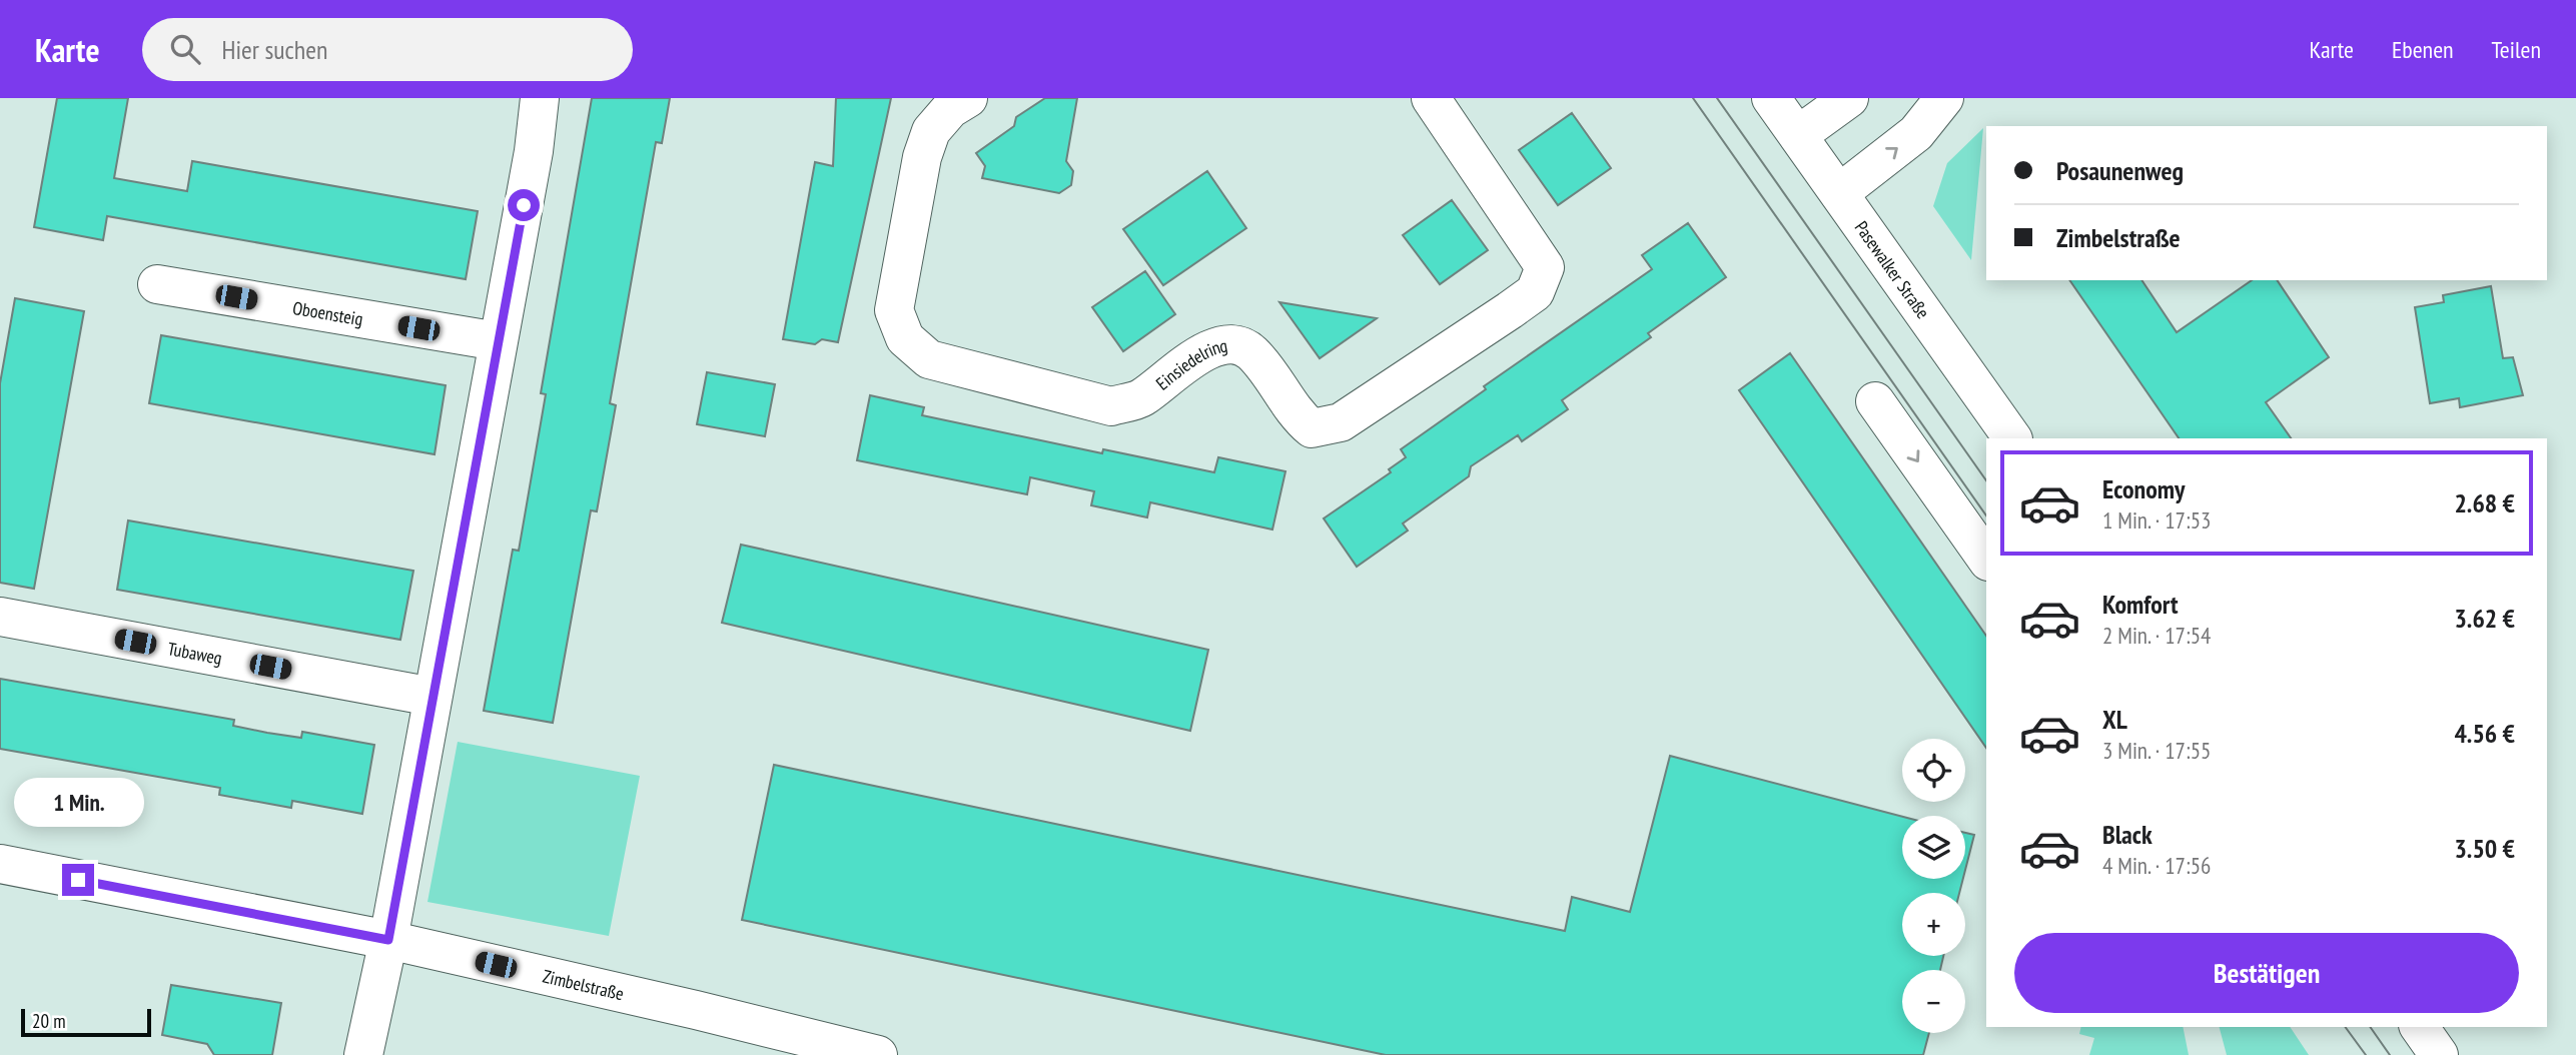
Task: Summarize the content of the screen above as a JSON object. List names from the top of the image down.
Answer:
{
  "streets": {
    "street": [
      "Pasewalker Straße",
      "Oboensteig",
      "Einsiedelring",
      "Tubaweg",
      "Zimbelstraße"
    ]
  },
  "scale_bar": "20 m",
  "page": {
    "header": "Karte",
    "search": "Hier suchen",
    "nav": ["Karte", "Ebenen", "Teilen"],
    "banner": ["Posaunenweg", "Zimbelstraße"],
    "list": [
      {
        "name": "Economy",
        "note": "1 Min. · 17:53",
        "value": "2.68 €"
      },
      {
        "name": "Komfort",
        "note": "2 Min. · 17:54",
        "value": "3.62 €"
      },
      {
        "name": "XL",
        "note": "3 Min. · 17:55",
        "value": "4.56 €"
      },
      {
        "name": "Black",
        "note": "4 Min. · 17:56",
        "value": "3.50 €"
      }
    ],
    "map_buttons": ["+", "−"],
    "bubble": "1 Min.",
    "buttons": "Bestätigen",
    "scale": "20 m"
  }
}
